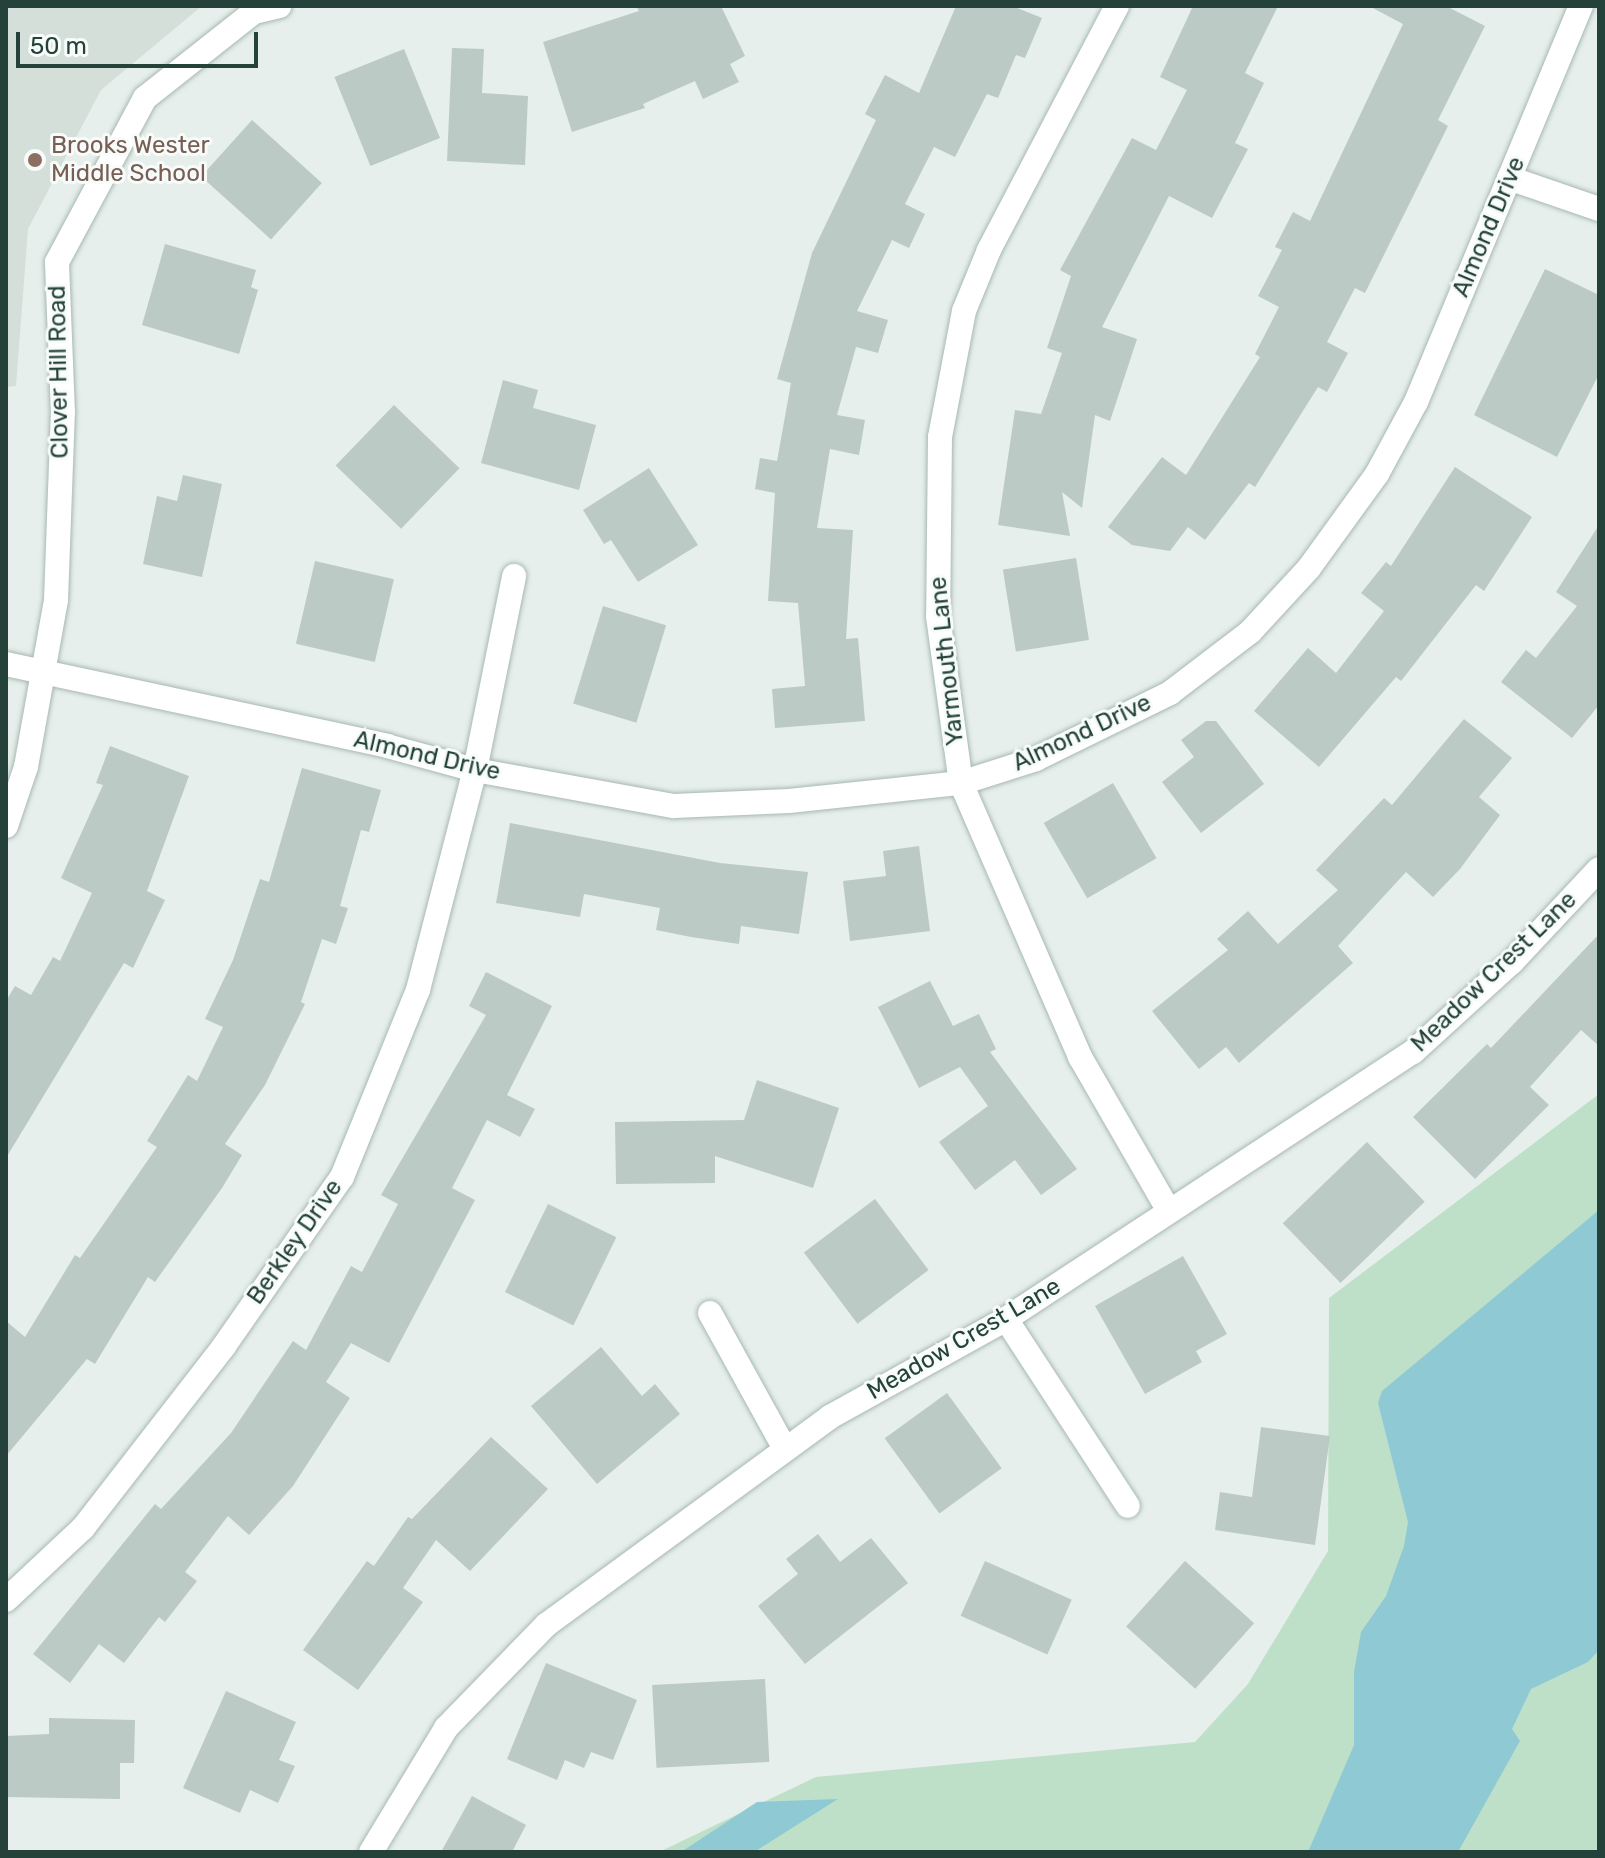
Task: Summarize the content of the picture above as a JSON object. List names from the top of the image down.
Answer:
{
  "streets": {
    "street": [
      "Almond Drive",
      "Clover Hill Road",
      "Yarmouth Lane",
      "Meadow Crest Lane",
      "Berkley Drive"
    ]
  },
  "crossings": [
    ["Almond Drive", "Clover Hill Road"],
    ["Almond Drive", "Yarmouth Lane"],
    ["Almond Drive", "Berkley Drive"],
    ["Yarmouth Lane", "Meadow Crest Lane"]
  ],
  "places": ["Brooks Wester Middle School"],
  "scale_bar": "50 m"
}
